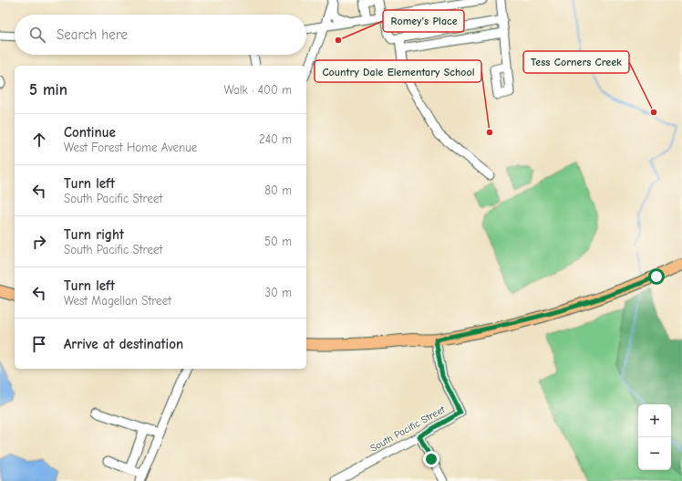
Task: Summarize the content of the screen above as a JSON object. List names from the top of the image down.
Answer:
{
  "streets": {
    "street": ["South Pacific Street"]
  },
  "places": ["Romey's Place", "Tess Corners Creek", "Country Dale Elementary School"],
  "page": {
    "search": "Search here",
    "heading": ["5 min", "Walk · 400 m"],
    "list": [
      ["Continue", "West Forest Home Avenue", "240 m"],
      ["Turn left", "South Pacific Street", "80 m"],
      ["Turn right", "South Pacific Street", "50 m"],
      ["Turn left", "West Magellan Street", "30 m"],
      "Arrive at destination"
    ],
    "map_buttons": ["+", "−"]
  }
}
